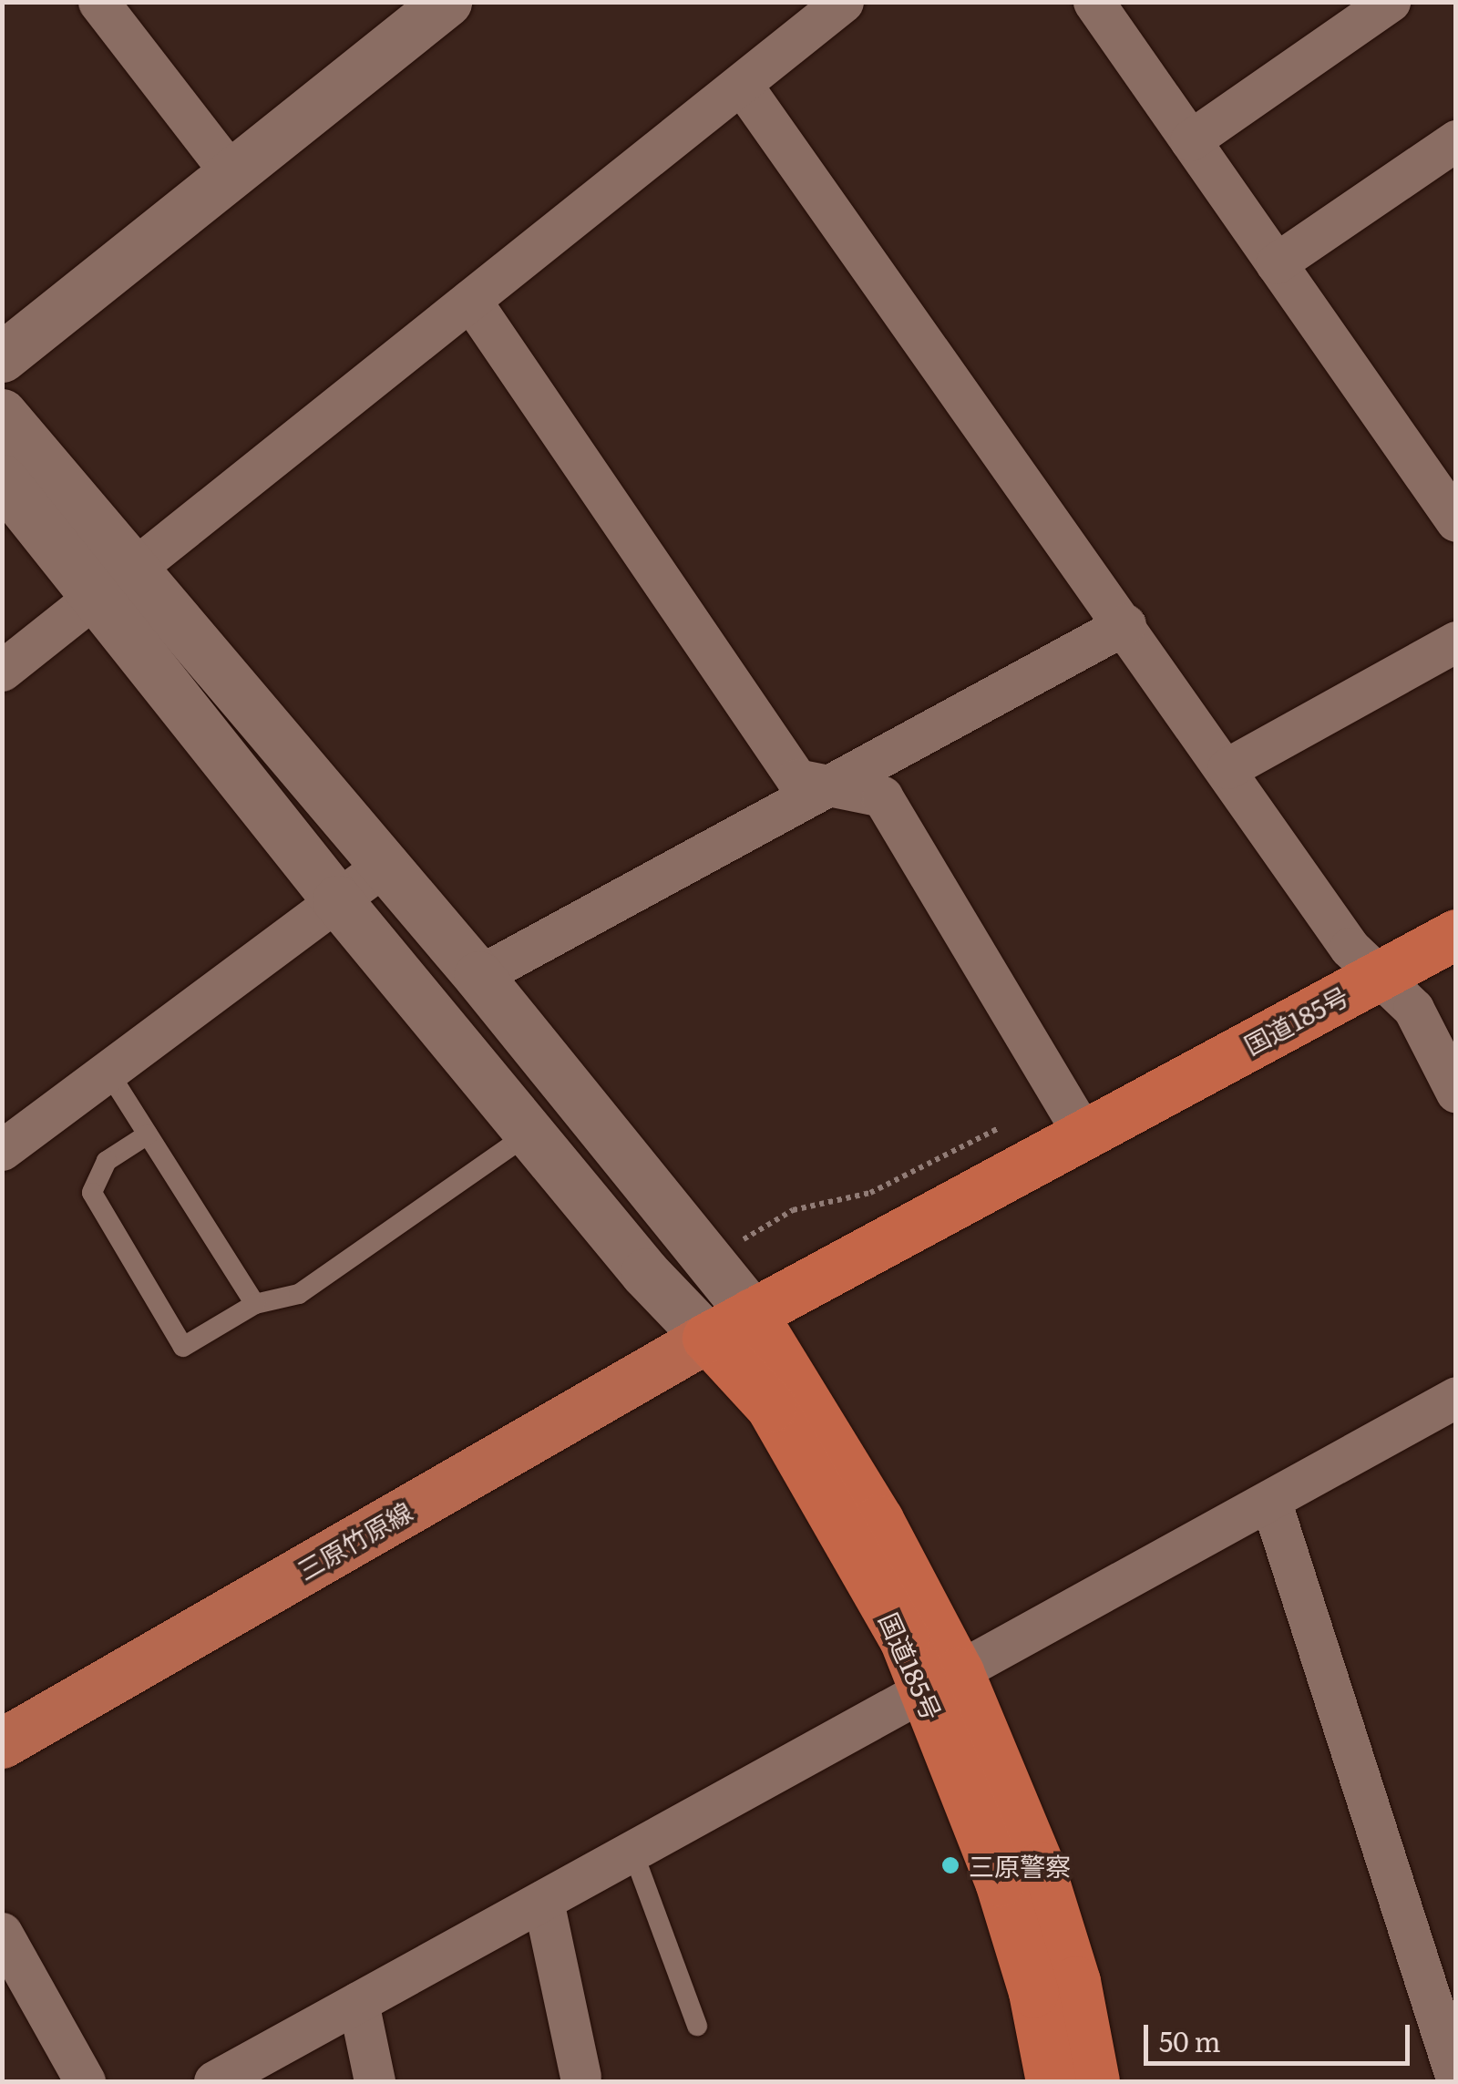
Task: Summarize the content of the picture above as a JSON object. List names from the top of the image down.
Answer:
{
  "streets": {
    "highway": ["国道185号"],
    "main road": ["三原竹原線"]
  },
  "crossings": [
    ["国道185号", "三原竹原線"]
  ],
  "places": ["三原警察"],
  "scale_bar": "50 m"
}
